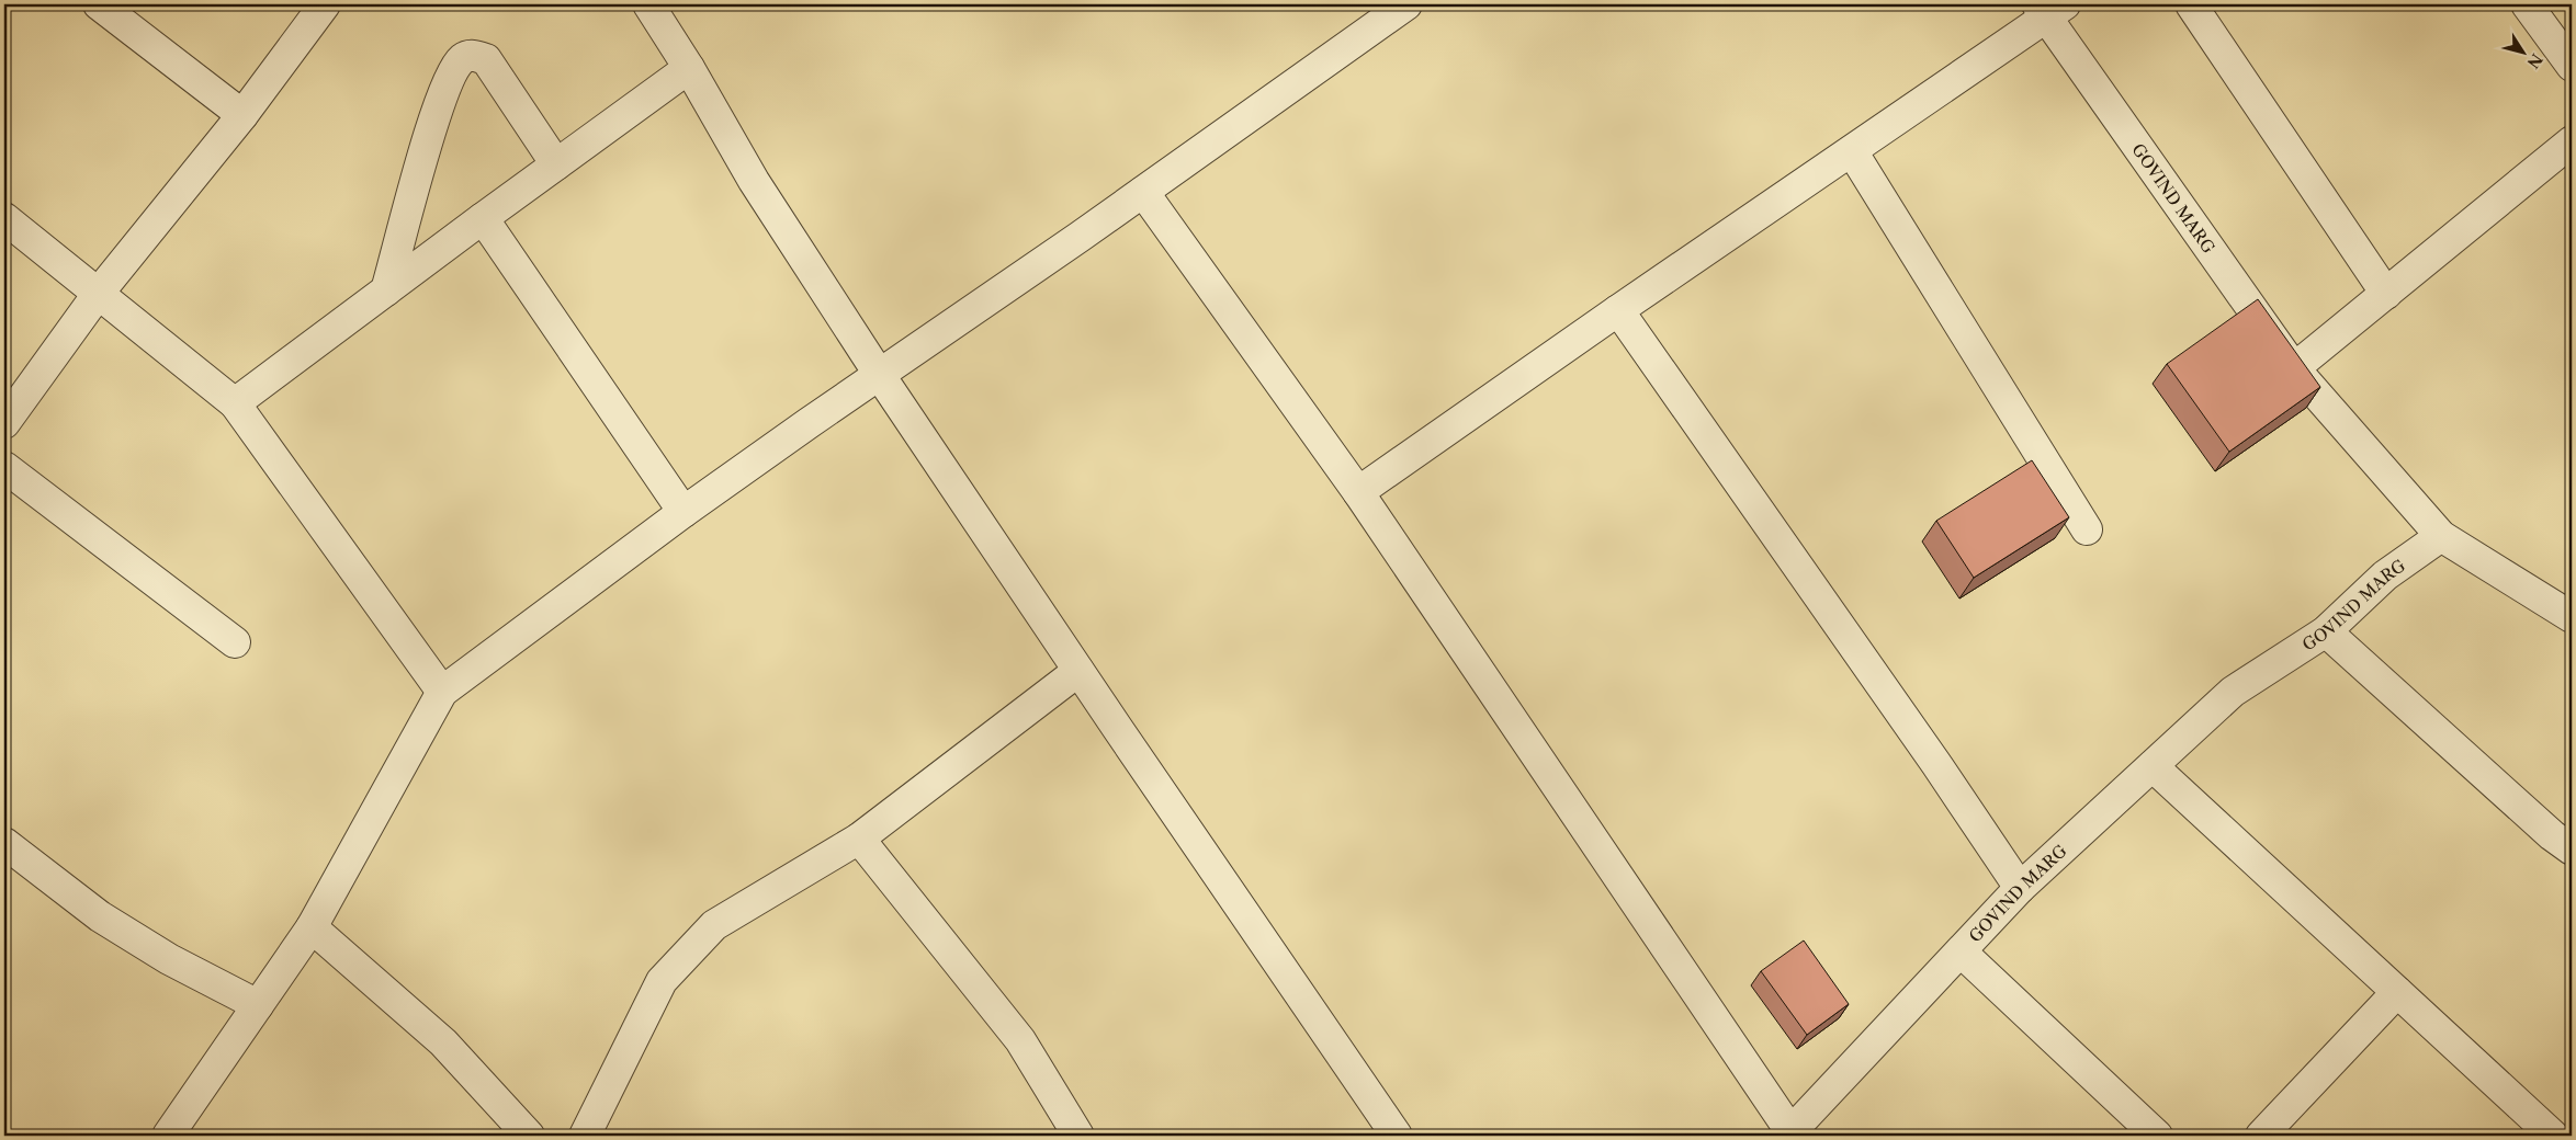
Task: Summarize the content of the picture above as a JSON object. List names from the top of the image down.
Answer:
{
  "streets": {
    "street": ["GOVIND MARG"]
  },
  "north": "bottom right"
}
